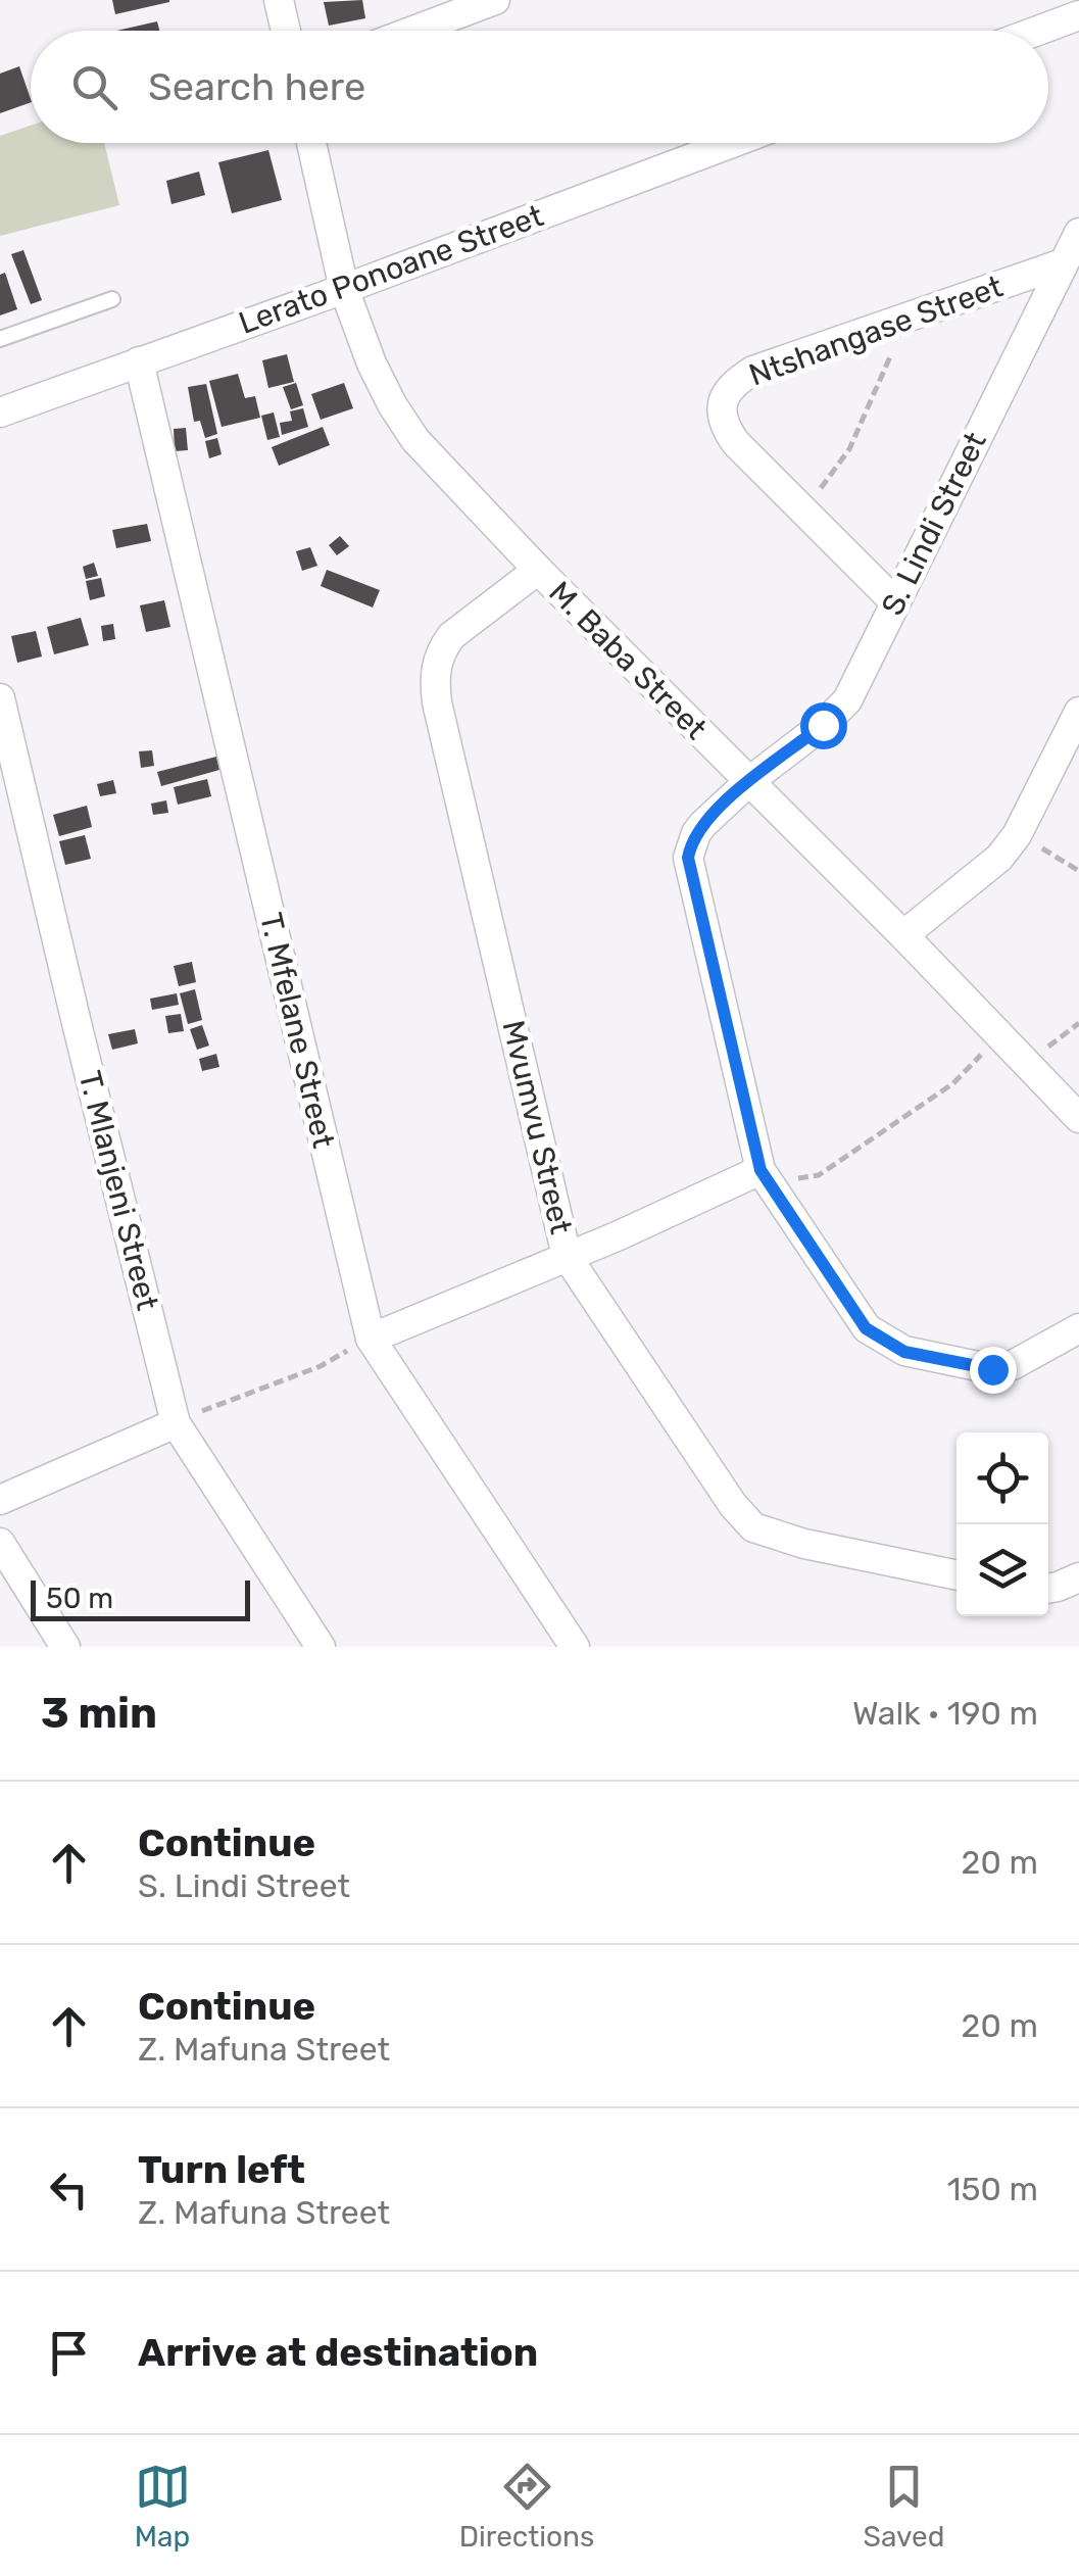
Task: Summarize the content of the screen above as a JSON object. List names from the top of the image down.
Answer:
{
  "streets": {
    "street": [
      "Lerato Ponoane Street",
      "Ntshangase Street",
      "S. Lindi Street",
      "M. Baba Street",
      "T. Mfelane Street",
      "Mvumvu Street",
      "T. Mlanjeni Street"
    ]
  },
  "crossings": [
    ["Lerato Ponoane Street", "M. Baba Street"],
    ["Lerato Ponoane Street", "T. Mfelane Street"],
    ["Ntshangase Street", "S. Lindi Street"],
    ["S. Lindi Street", "M. Baba Street"],
    ["M. Baba Street", "Mvumvu Street"]
  ],
  "scale_bar": "50 m",
  "page": {
    "search": "Search here",
    "scale": "50 m",
    "heading": ["3 min", "Walk · 190 m"],
    "list": [
      ["Continue", "S. Lindi Street", "20 m"],
      ["Continue", "Z. Mafuna Street", "20 m"],
      ["Turn left", "Z. Mafuna Street", "150 m"],
      "Arrive at destination"
    ],
    "nav": ["Map", "Directions", "Saved"]
  }
}
